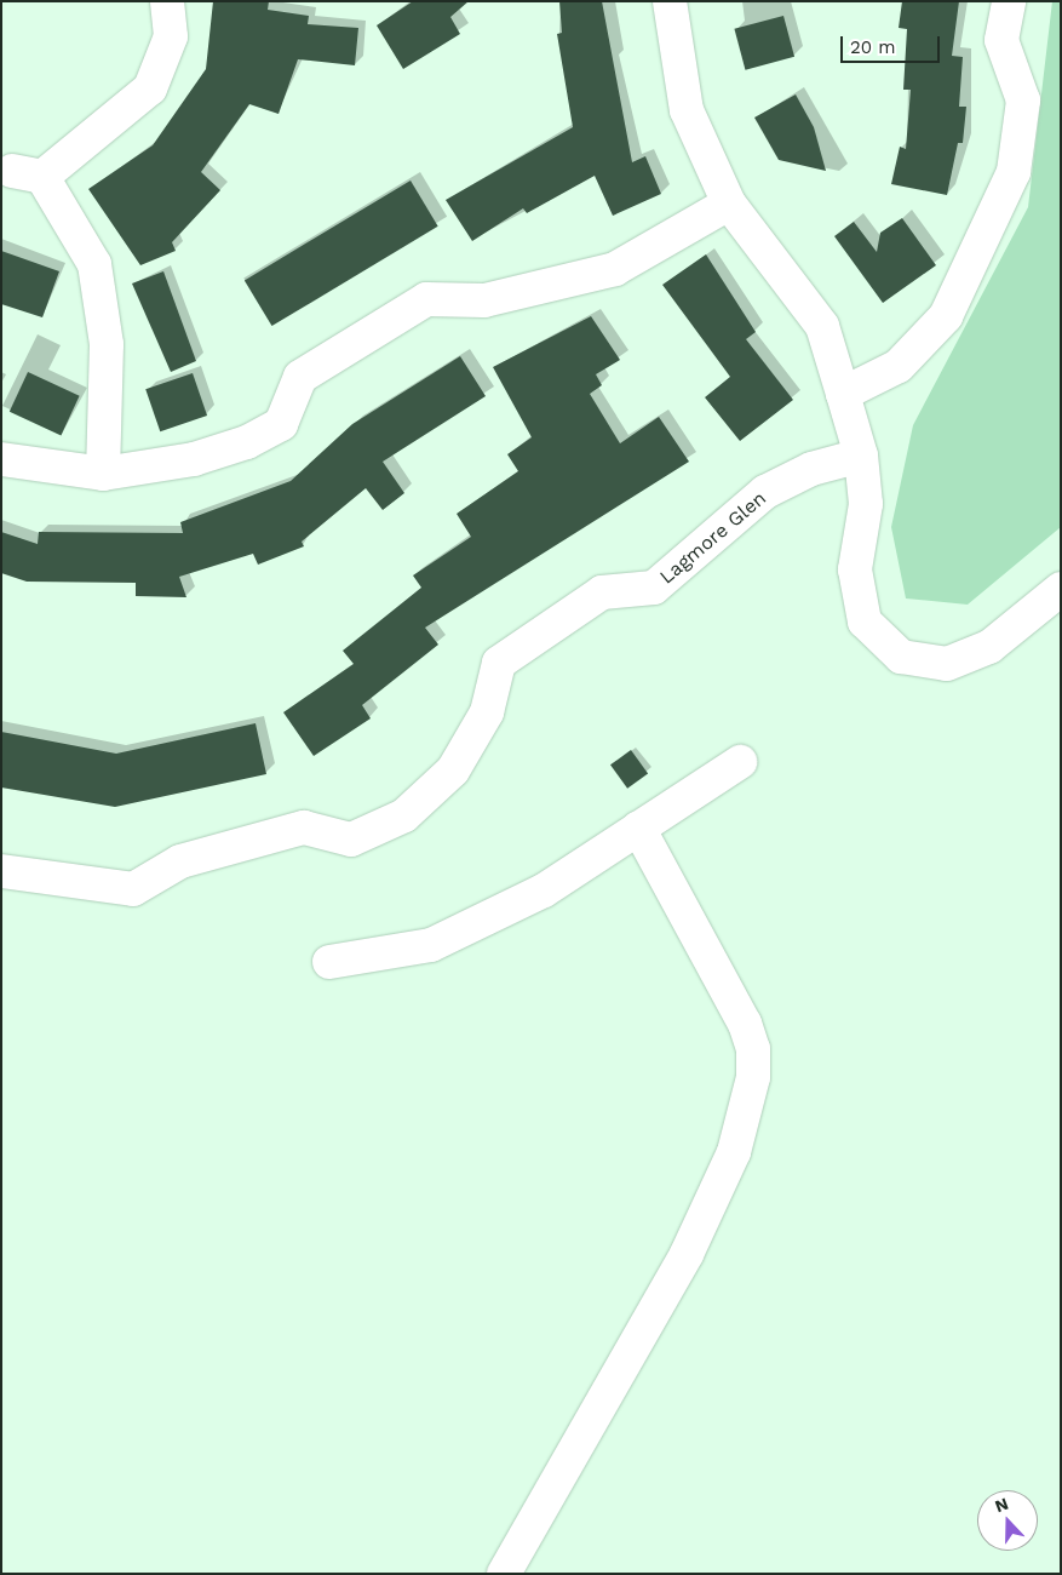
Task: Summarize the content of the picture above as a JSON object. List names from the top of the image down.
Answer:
{
  "streets": {
    "street": ["Lagmore Glen"]
  },
  "scale_bar": "20 m",
  "north": "top"
}
